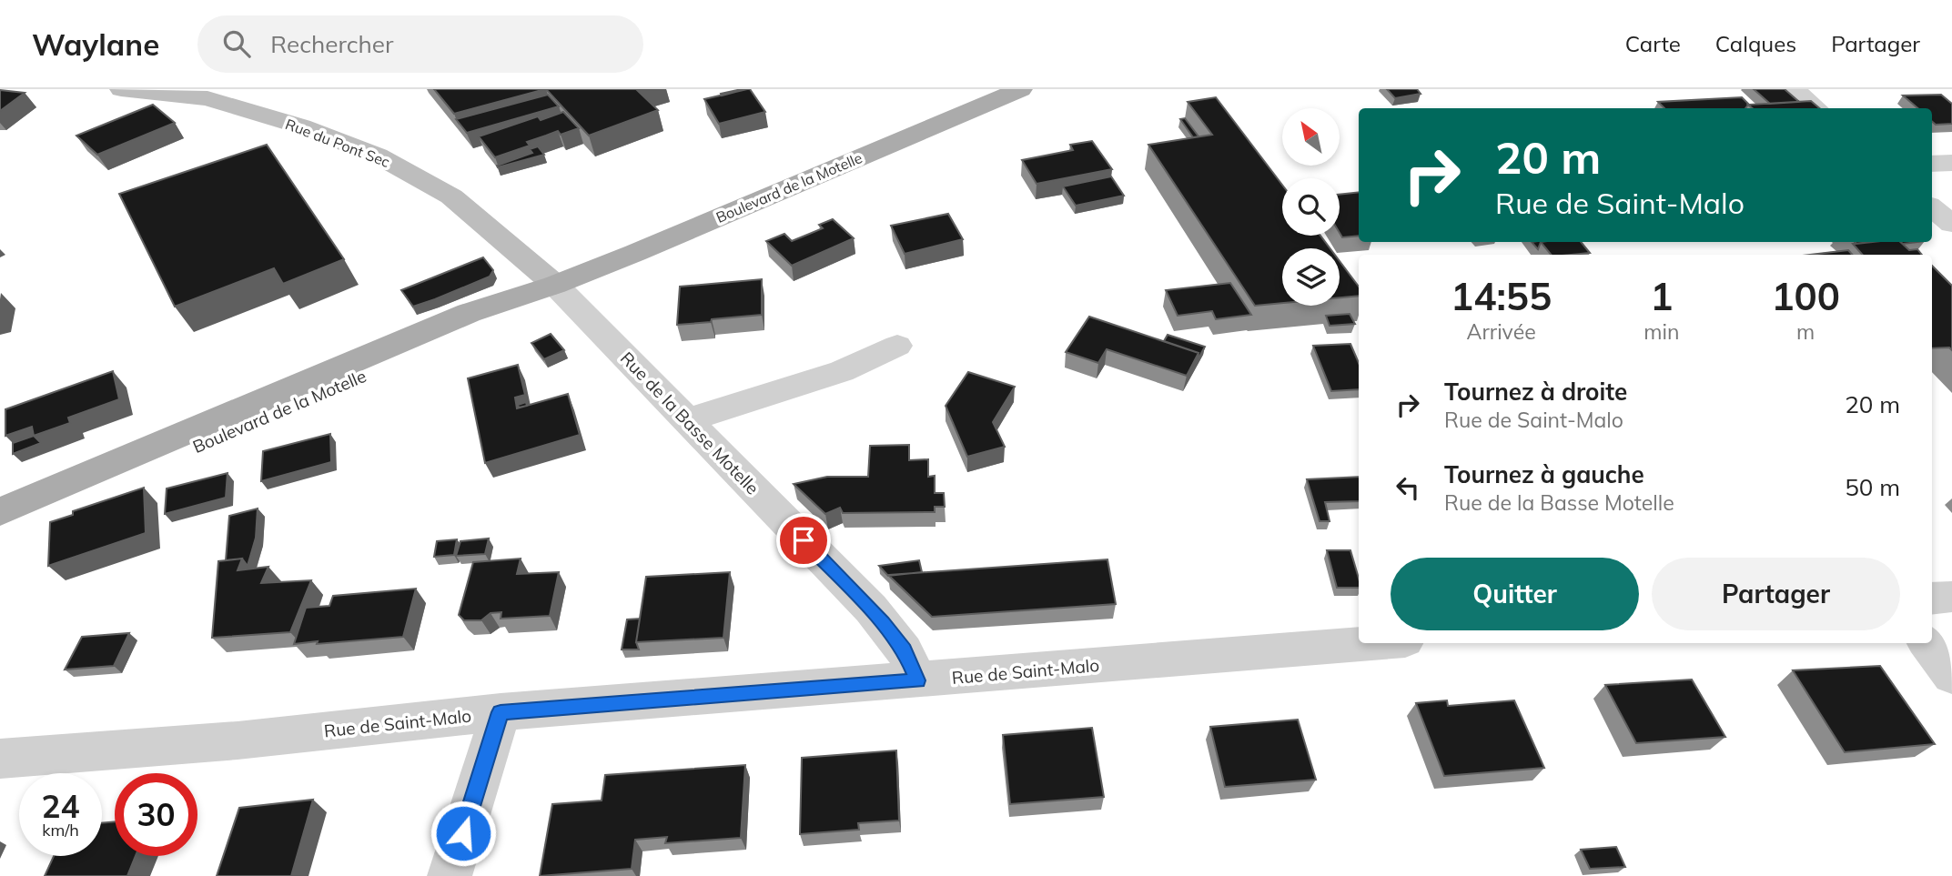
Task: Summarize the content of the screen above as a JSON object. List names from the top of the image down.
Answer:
{
  "streets": {
    "main road": ["Boulevard de la Motelle"],
    "street": ["Rue du Pont Sec", "Rue de la Basse Motelle", "Rue de Saint-Malo"]
  },
  "crossings": [
    ["Rue du Pont Sec", "Boulevard de la Motelle"],
    ["Rue du Pont Sec", "Rue de la Basse Motelle"],
    ["Boulevard de la Motelle", "Rue de la Basse Motelle"],
    ["Rue de la Basse Motelle", "Rue de Saint-Malo"]
  ],
  "north": "top left",
  "page": {
    "header": "Waylane",
    "search": "Rechercher",
    "nav": ["Carte", "Calques", "Partager"],
    "turn": ["20 m", "Rue de Saint-Malo"],
    "eta": [
      "14:55",
      "Arrivée",
      "1",
      "min",
      "100",
      "m"
    ],
    "list": [
      {
        "name": "Tournez à droite",
        "note": "Rue de Saint-Malo",
        "value": "20 m"
      },
      {
        "name": "Tournez à gauche",
        "note": "Rue de la Basse Motelle",
        "value": "50 m"
      }
    ],
    "buttons": ["Quitter", "Partager"],
    "speed": "24 km/h",
    "limit": "30"
  }
}
